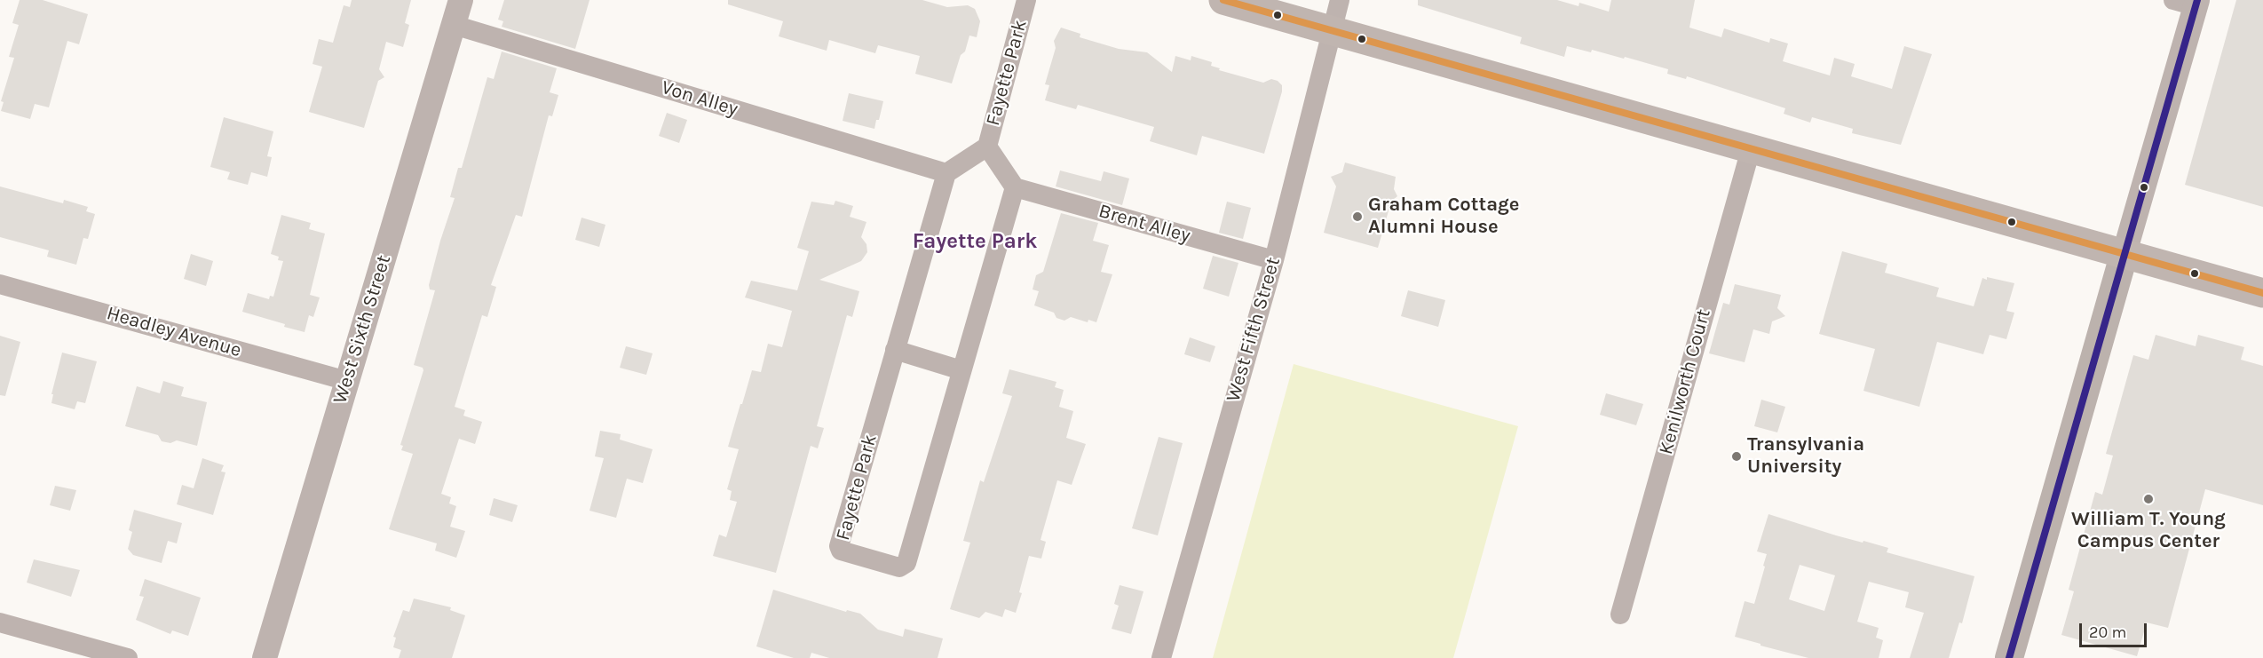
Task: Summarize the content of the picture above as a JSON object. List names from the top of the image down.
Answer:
{
  "streets": {
    "street": [
      "Fayette Park",
      "Von Alley",
      "Brent Alley",
      "West Sixth Street",
      "West Fifth Street",
      "Headley Avenue",
      "Kenilworth Court"
    ]
  },
  "crossings": [
    ["Fayette Park", "Von Alley"],
    ["Fayette Park", "Brent Alley"],
    ["Von Alley", "West Sixth Street"],
    ["Brent Alley", "West Fifth Street"],
    ["West Sixth Street", "Headley Avenue"]
  ],
  "districts": ["Fayette Park"],
  "places": ["Graham Cottage Alumni House", "Transylvania University", "William T. Young Campus Center"],
  "scale_bar": "20 m"
}
